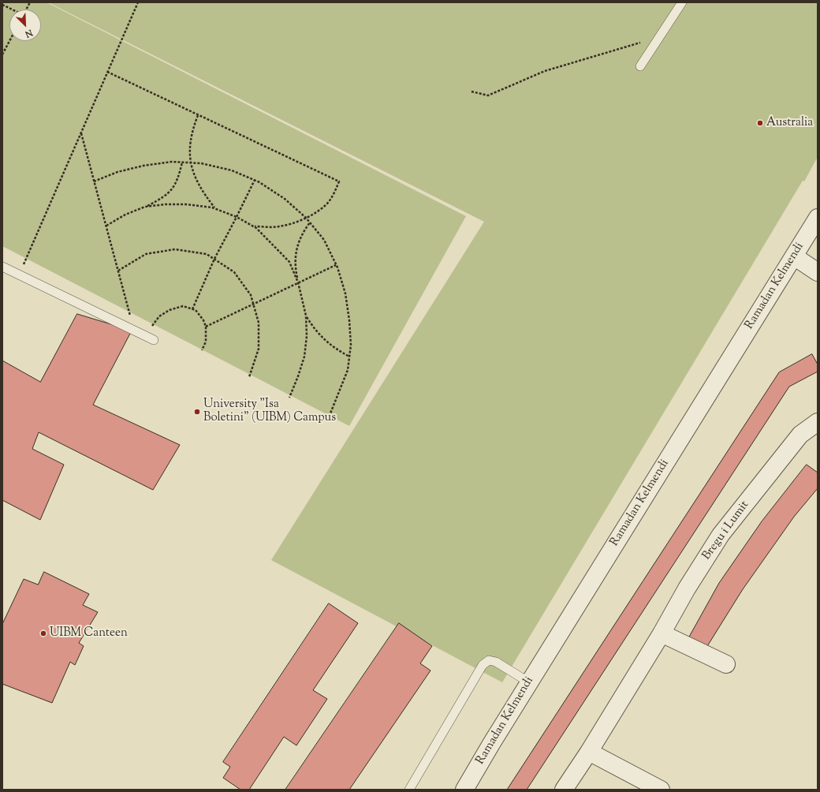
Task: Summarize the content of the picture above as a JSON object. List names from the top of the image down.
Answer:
{
  "streets": {
    "street": ["Ramadan Kelmendi", "Bregu i Lumit"]
  },
  "places": ["Australia", "University \"Isa Boletini\" (UIBM) Campus", "UIBM Canteen"],
  "north": "bottom right"
}
